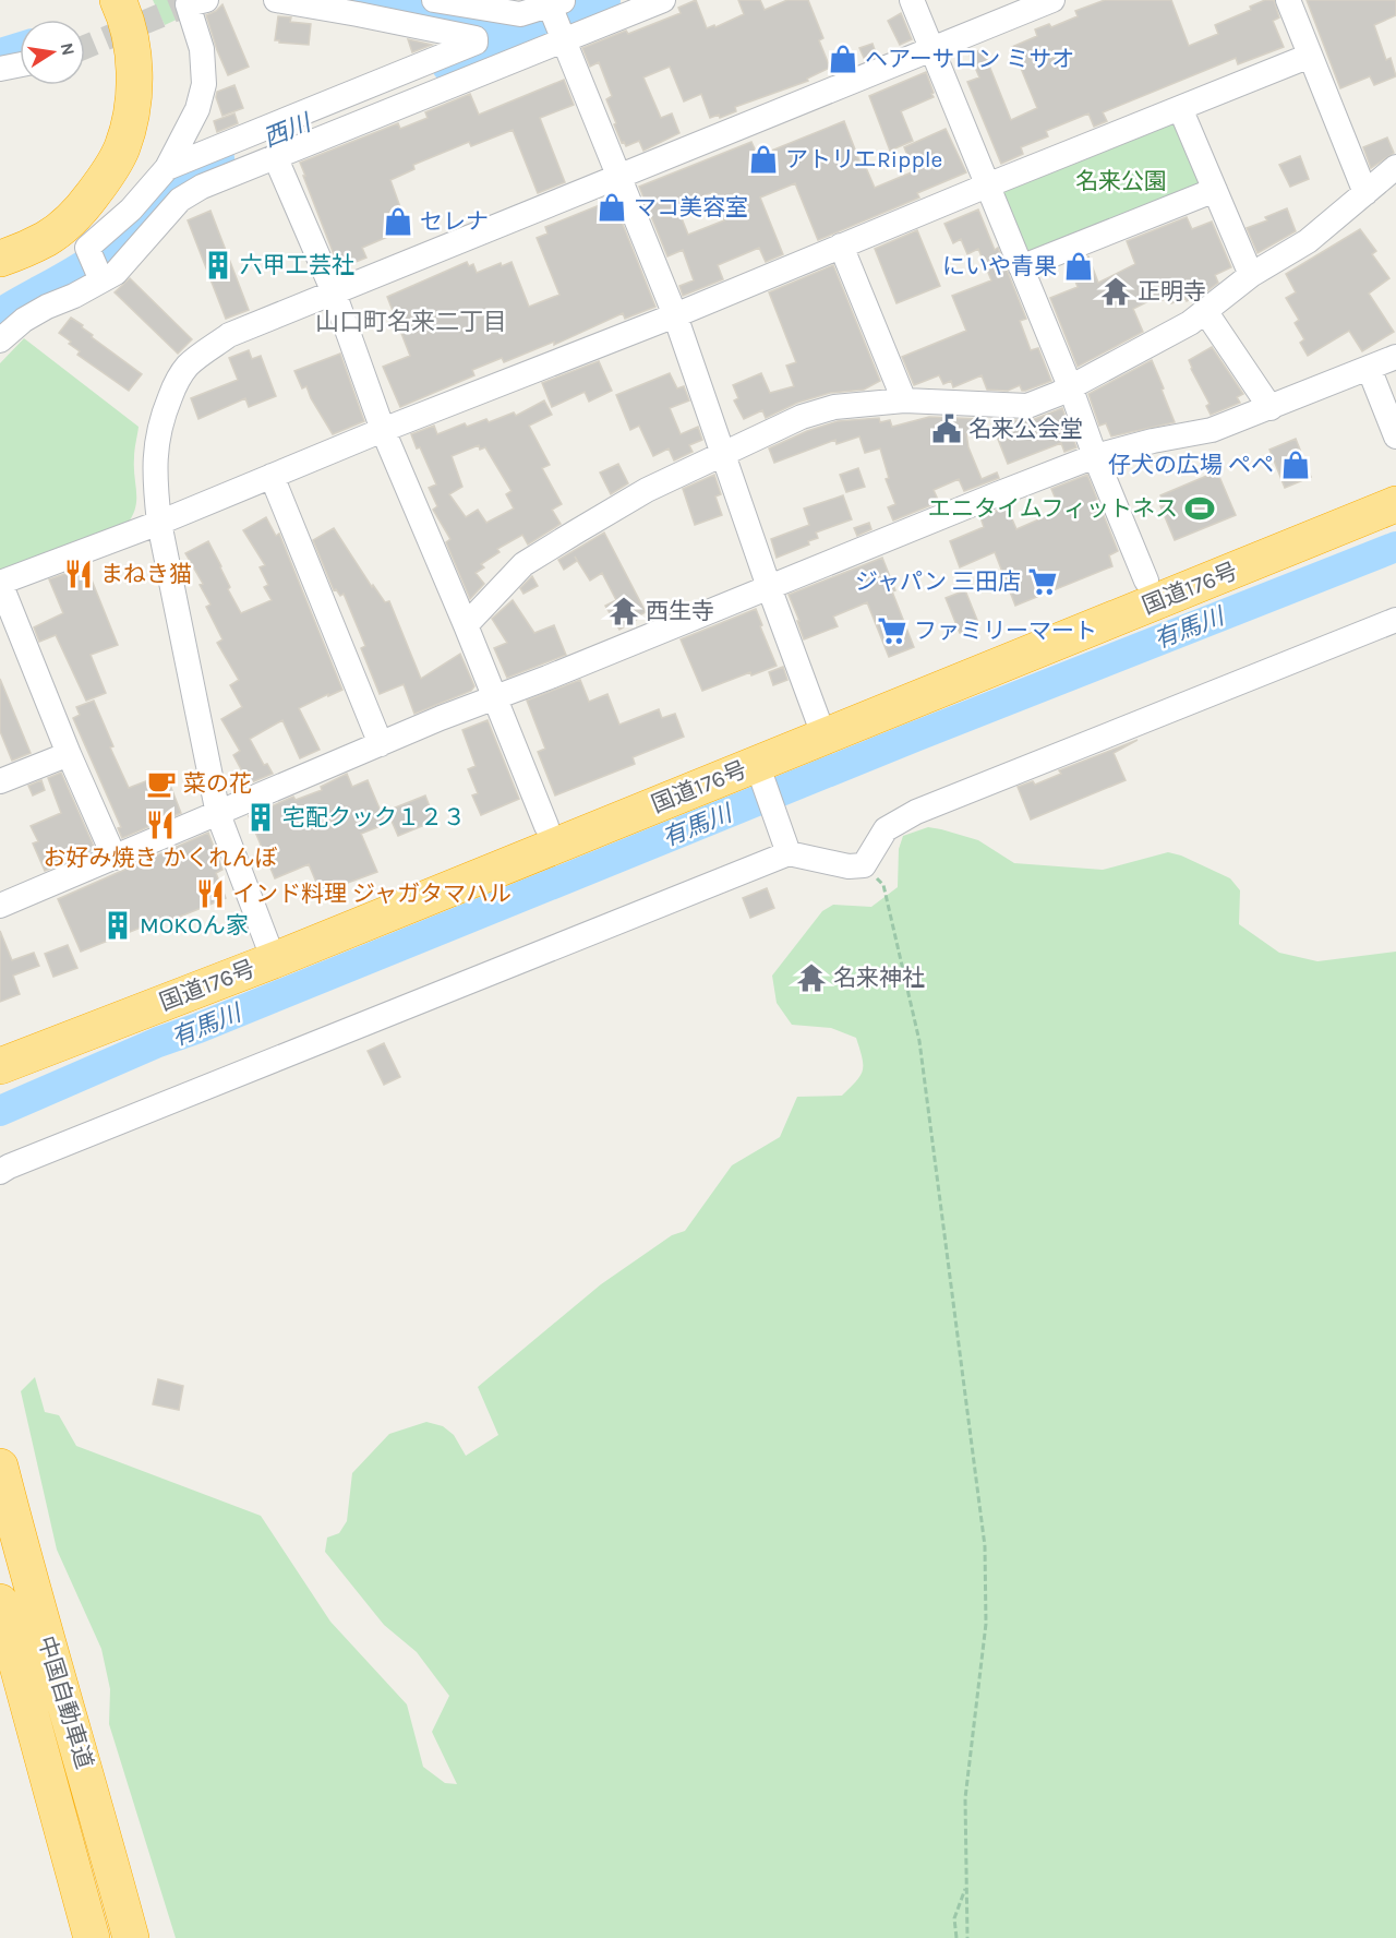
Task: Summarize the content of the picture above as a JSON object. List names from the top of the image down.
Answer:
{
  "streets": {
    "highway": ["国道176号", "中国自動車道"]
  },
  "districts": ["山口町名来二丁目"],
  "water": ["西川", "有馬川"],
  "parks": ["名来公園"],
  "places": {
    "shop": [
      "ヘアーサロン ミサオ",
      "アトリエRipple",
      "マコ美容室",
      "セレナ",
      "にいや青果",
      "仔犬の広場 ペペ"
    ],
    "building": ["六甲工芸社", "宅配クック１２３", "MOKOん家"],
    "temple": ["正明寺", "西生寺", "名来神社"],
    "public building": ["名来公会堂"],
    "sports": ["エニタイムフィットネス"],
    "restaurant": ["まねき猫", "お好み焼き かくれんぼ", "インド料理 ジャガタマハル"],
    "supermarket": ["ジャパン 三田店", "ファミリーマート"],
    "cafe": ["菜の花"]
  },
  "north": "right"
}
